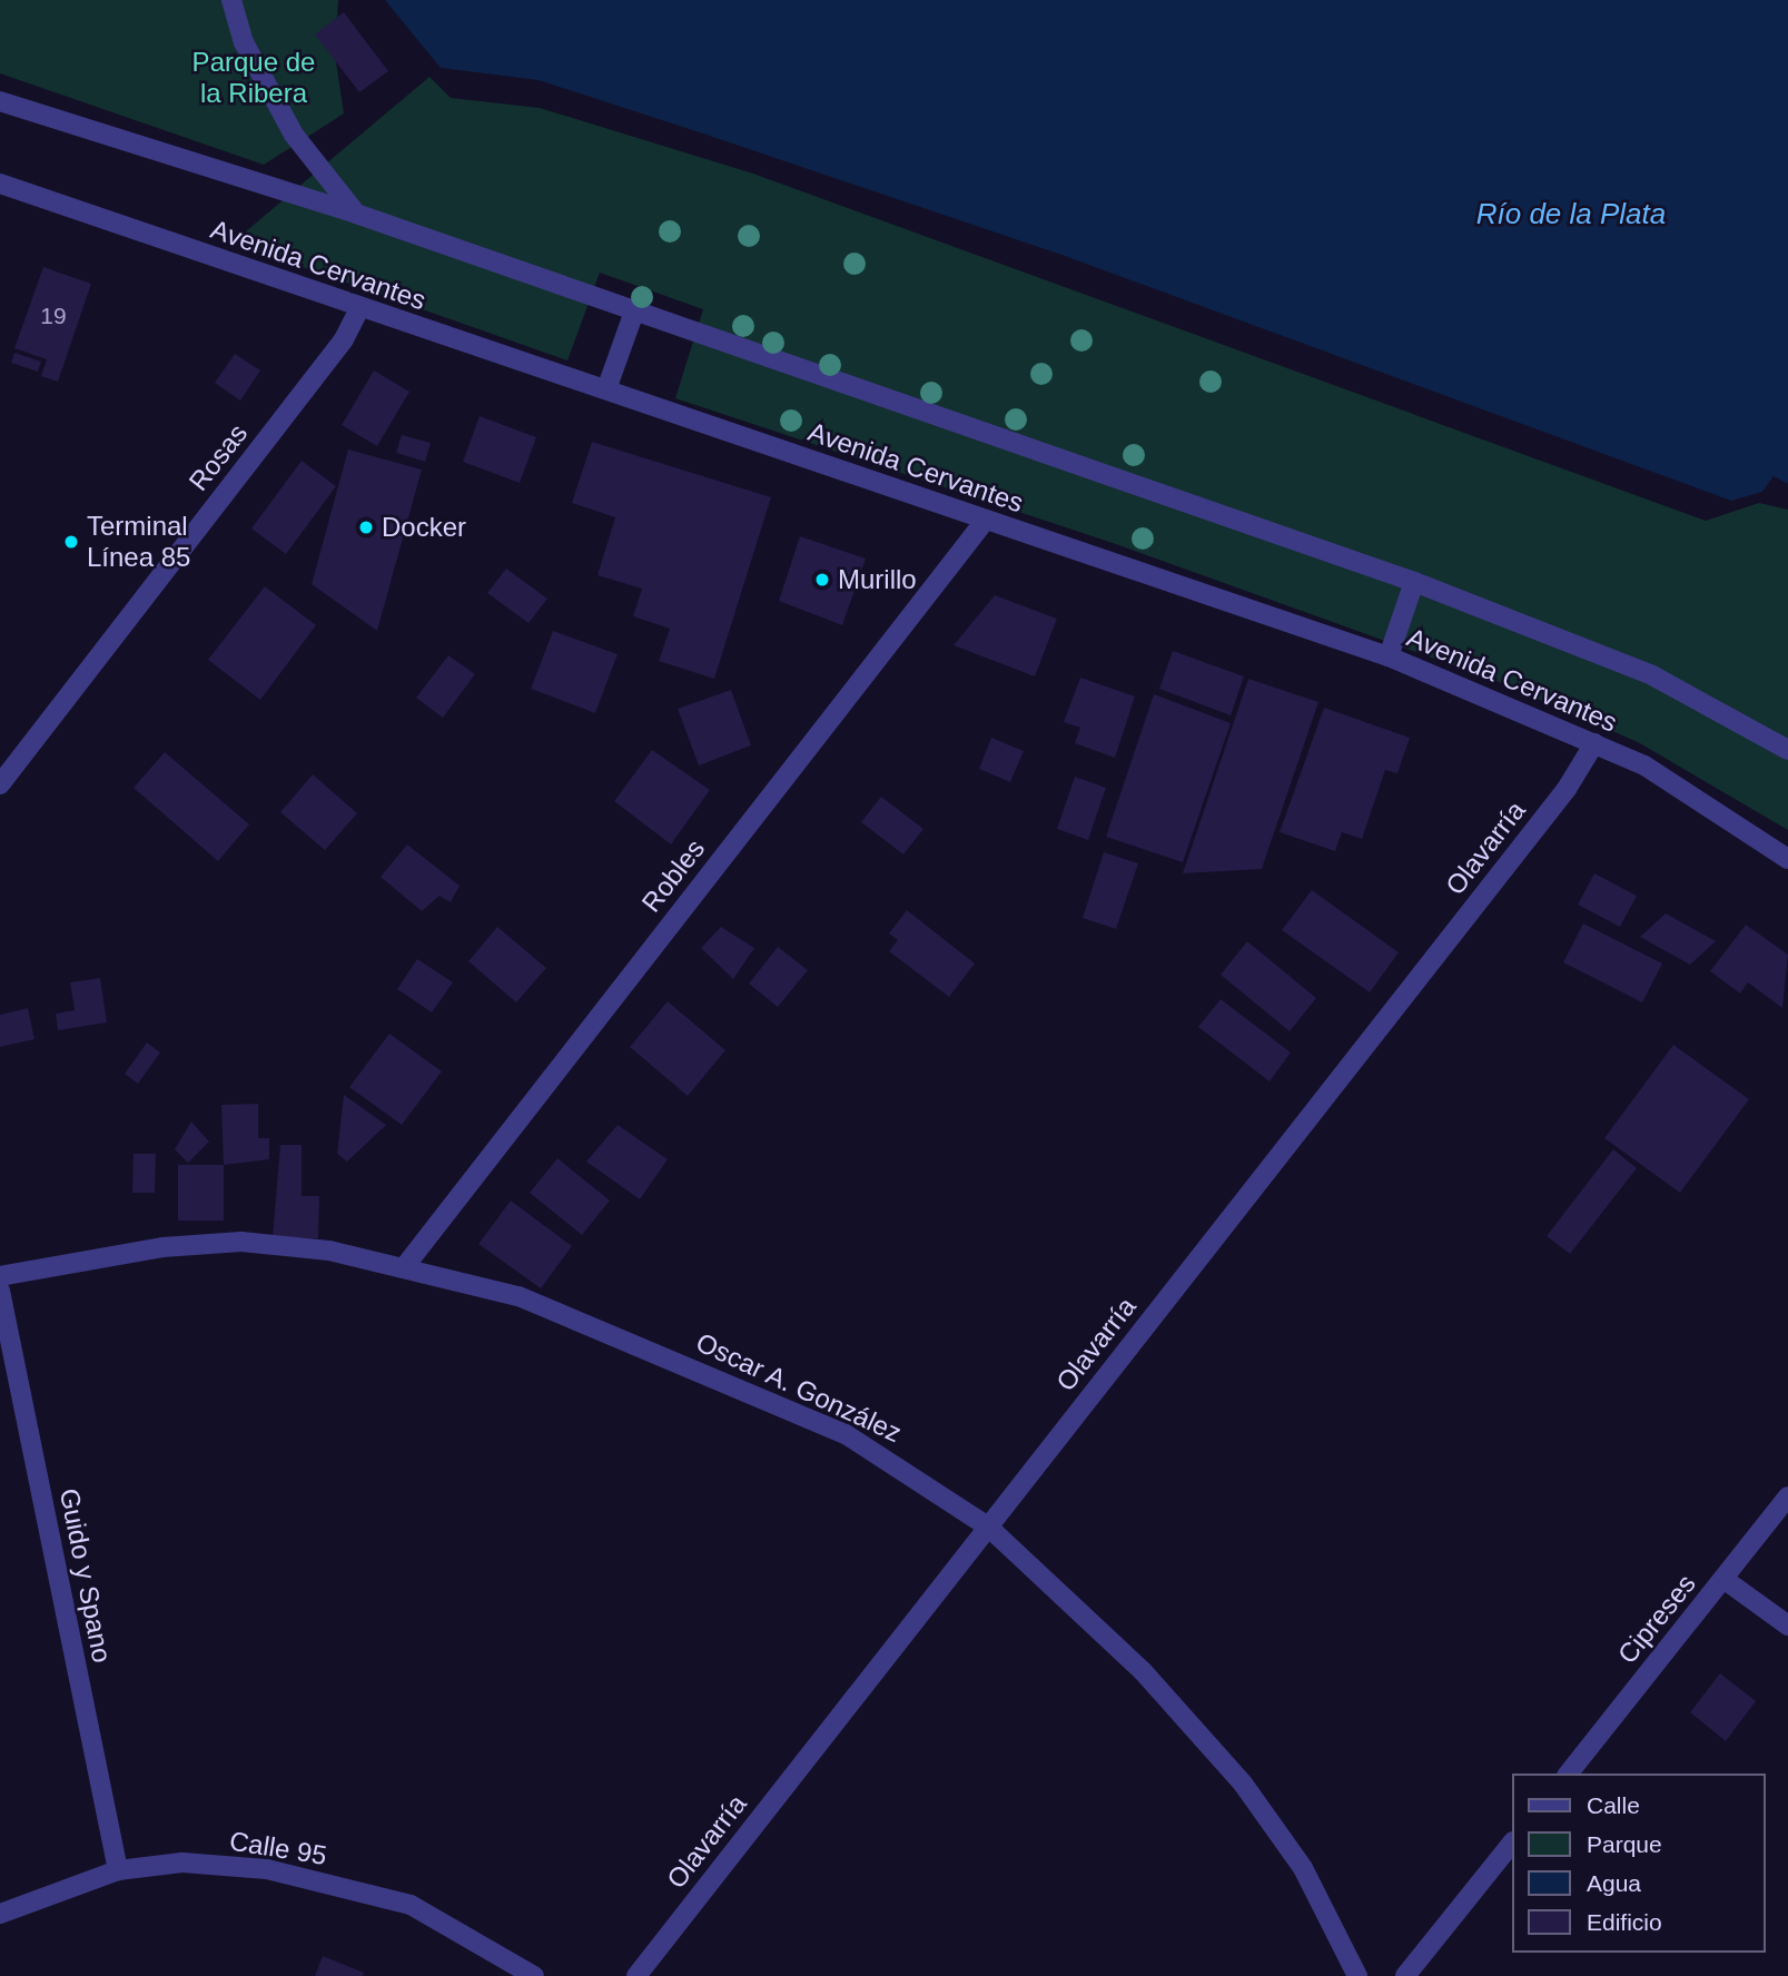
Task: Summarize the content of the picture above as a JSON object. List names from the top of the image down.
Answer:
{
  "streets": {
    "street": [
      "Avenida Cervantes",
      "Rosas",
      "Olavarría",
      "Robles",
      "Oscar A. González",
      "Guido y Spano",
      "Cipreses",
      "Calle 95"
    ]
  },
  "crossings": [
    ["Avenida Cervantes", "Rosas"],
    ["Avenida Cervantes", "Olavarría"],
    ["Avenida Cervantes", "Robles"],
    ["Olavarría", "Oscar A. González"],
    ["Robles", "Oscar A. González"],
    ["Guido y Spano", "Calle 95"]
  ],
  "water": ["Río de la Plata"],
  "parks": ["Parque de la Ribera"],
  "places": ["Docker", "Terminal Línea 85", "Murillo"],
  "house_numbers": ["19"],
  "legend": [
    "Calle",
    "Parque",
    "Agua",
    "Edificio"
  ]
}
